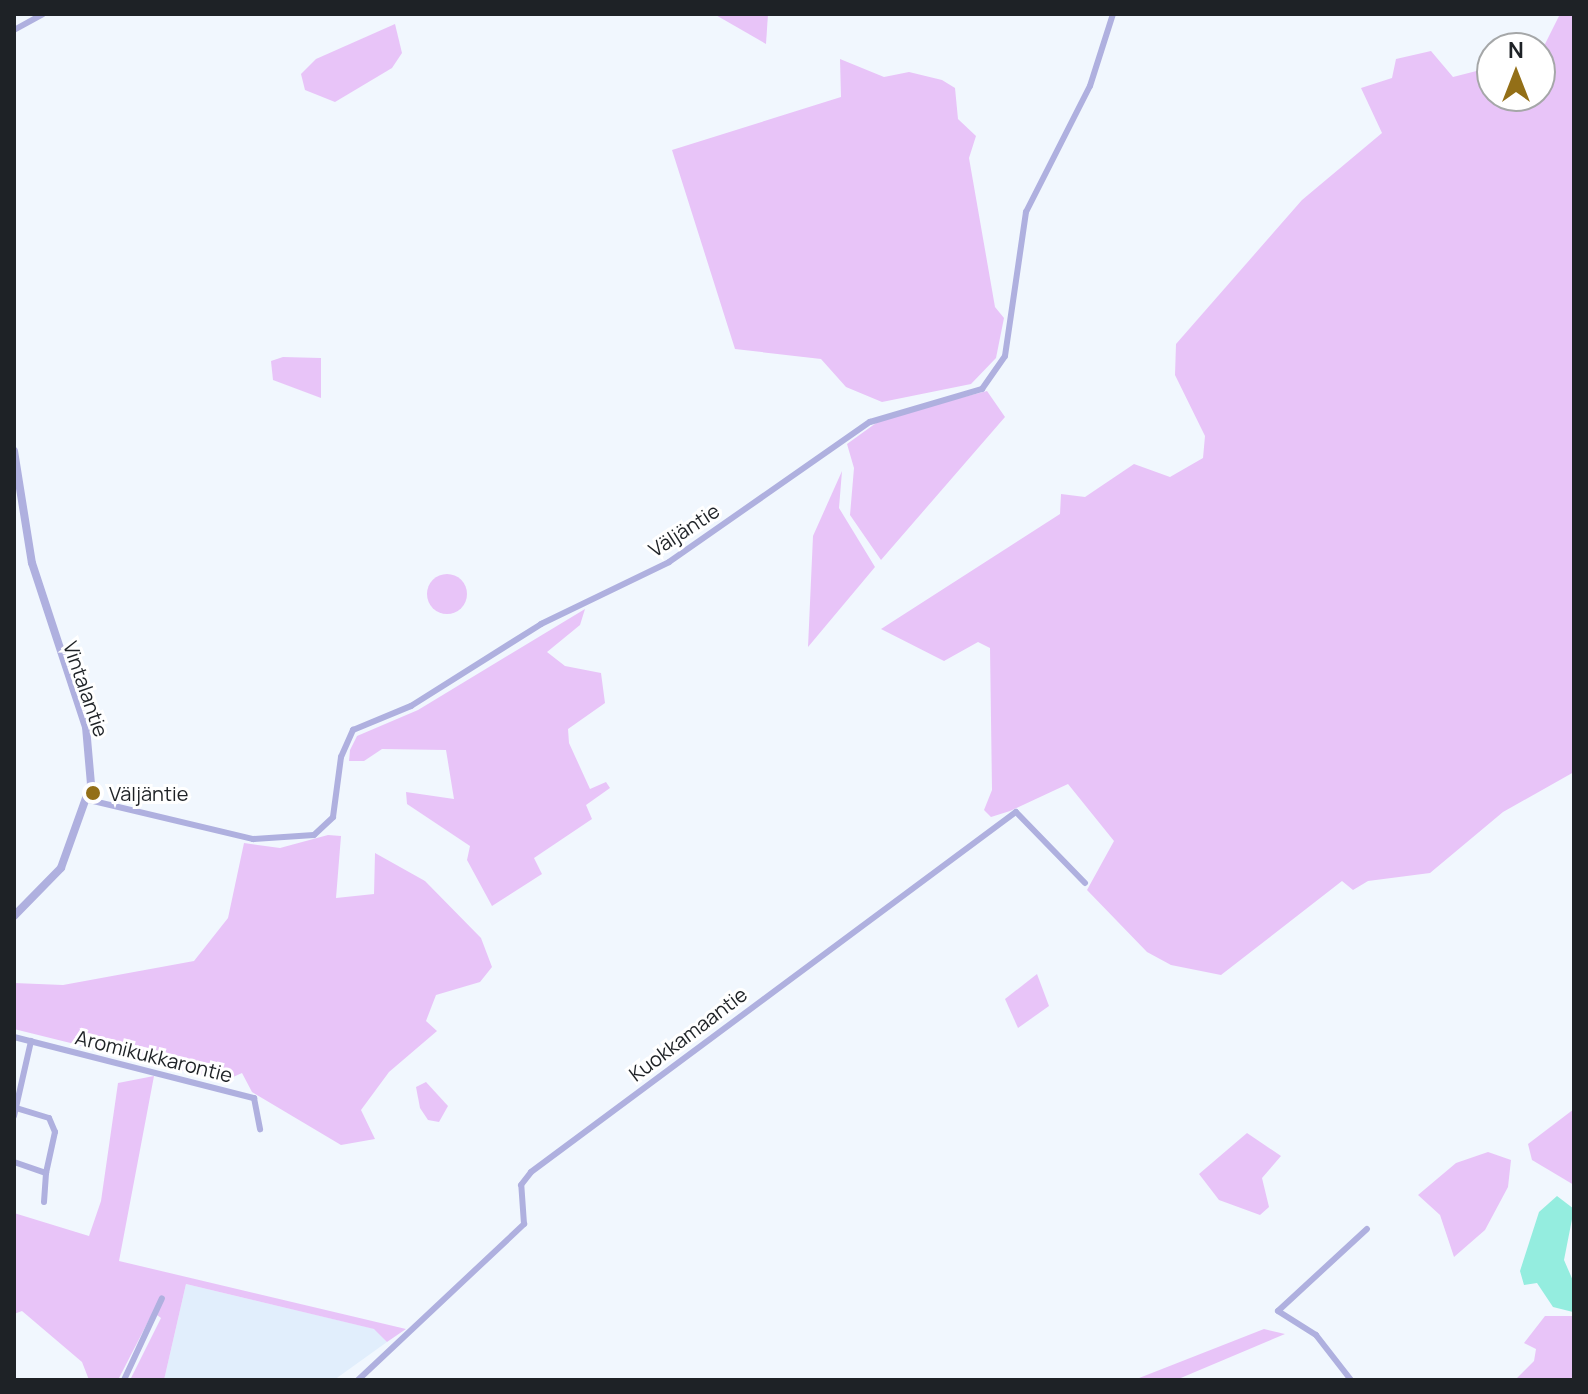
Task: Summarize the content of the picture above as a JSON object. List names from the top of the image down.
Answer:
{
  "streets": {
    "street": [
      "Väljäntie",
      "Vintalantie",
      "Kuokkamaantie",
      "Aromikukkarontie"
    ]
  },
  "crossings": [
    ["Väljäntie", "Vintalantie"]
  ],
  "places": ["Väljäntie"],
  "north": "top"
}
